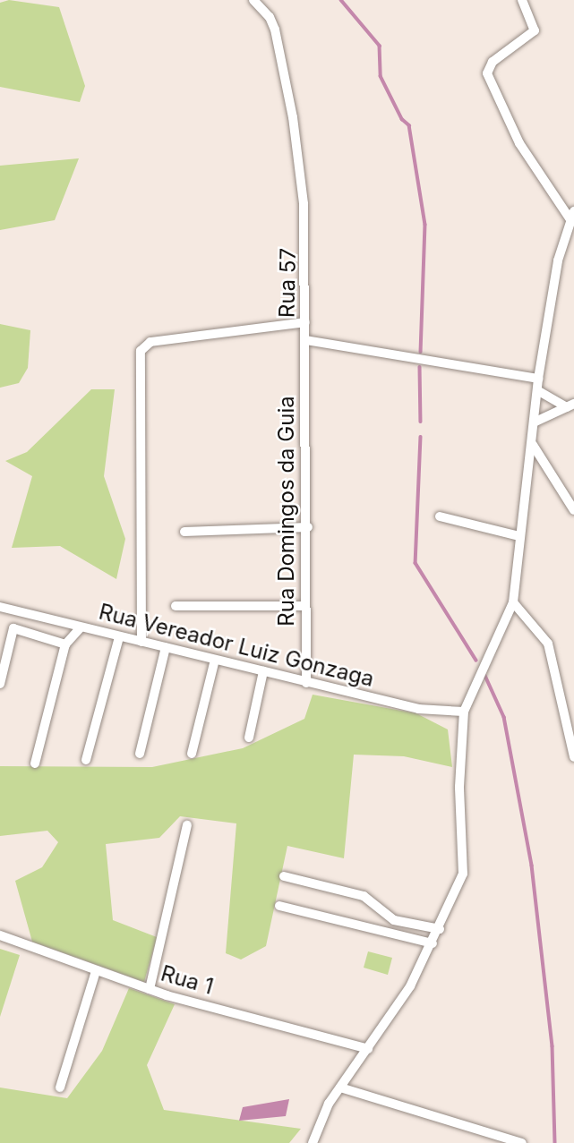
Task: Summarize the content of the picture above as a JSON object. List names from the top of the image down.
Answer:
{
  "streets": {
    "street": [
      "Rua 57",
      "Rua Domingos da Guia",
      "Rua Vereador Luiz Gonzaga",
      "Rua 1"
    ]
  },
  "crossings": [
    ["Rua 57", "Rua Domingos da Guia"],
    ["Rua Domingos da Guia", "Rua Vereador Luiz Gonzaga"]
  ]
}
